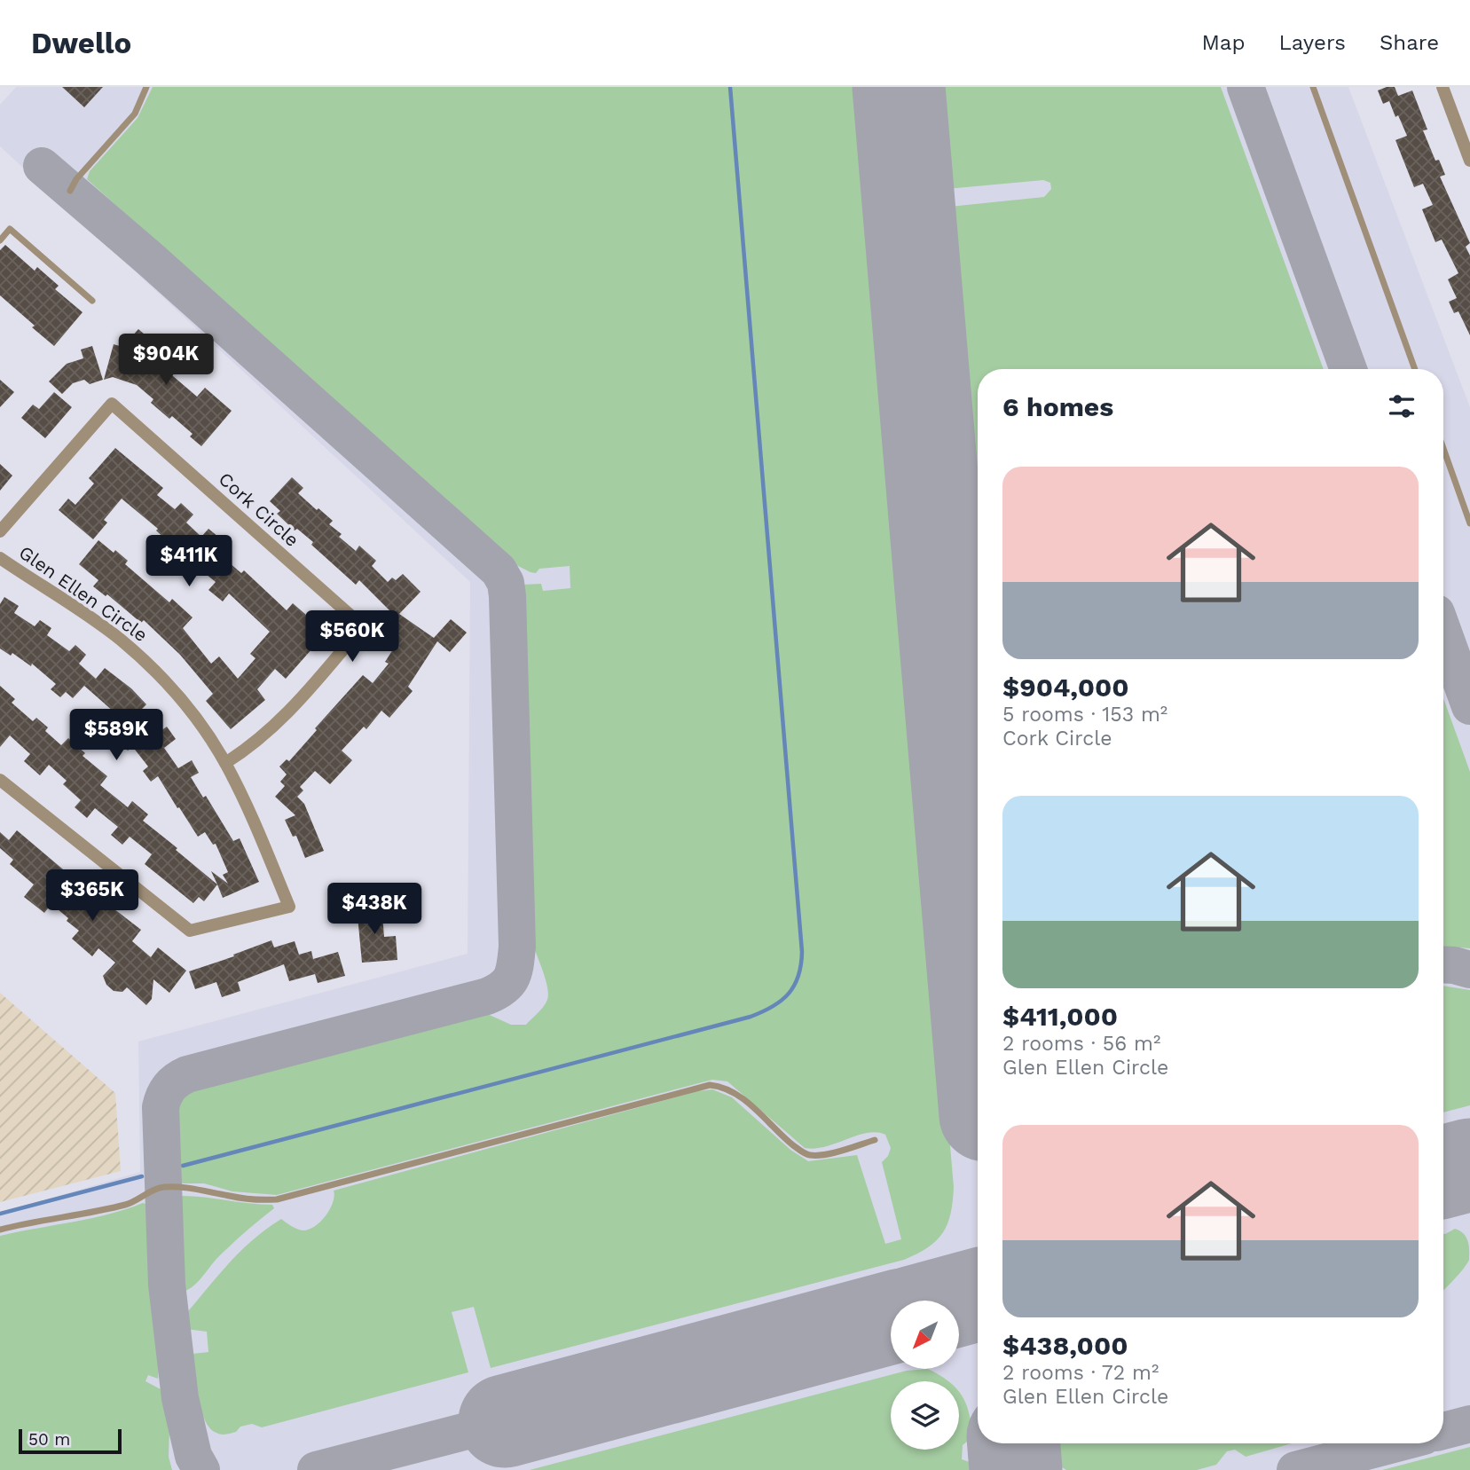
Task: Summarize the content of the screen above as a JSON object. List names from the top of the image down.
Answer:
{
  "streets": {
    "street": ["Cork Circle", "Glen Ellen Circle"]
  },
  "crossings": [
    ["Cork Circle", "Glen Ellen Circle"]
  ],
  "scale_bar": "50 m",
  "north": "bottom left",
  "page": {
    "header": "Dwello",
    "nav": ["Map", "Layers", "Share"],
    "price": [
      "$904K",
      "$411K",
      "$560K",
      "$589K",
      "$365K",
      "$438K"
    ],
    "heading": "6 homes",
    "list": [
      {
        "name": "$904,000",
        "note": "5 rooms · 153 m² · Cork Circle"
      },
      {
        "name": "$411,000",
        "note": "2 rooms · 56 m² · Glen Ellen Circle"
      },
      {
        "name": "$438,000",
        "note": "2 rooms · 72 m² · Glen Ellen Circle"
      }
    ],
    "scale": "50 m"
  }
}
